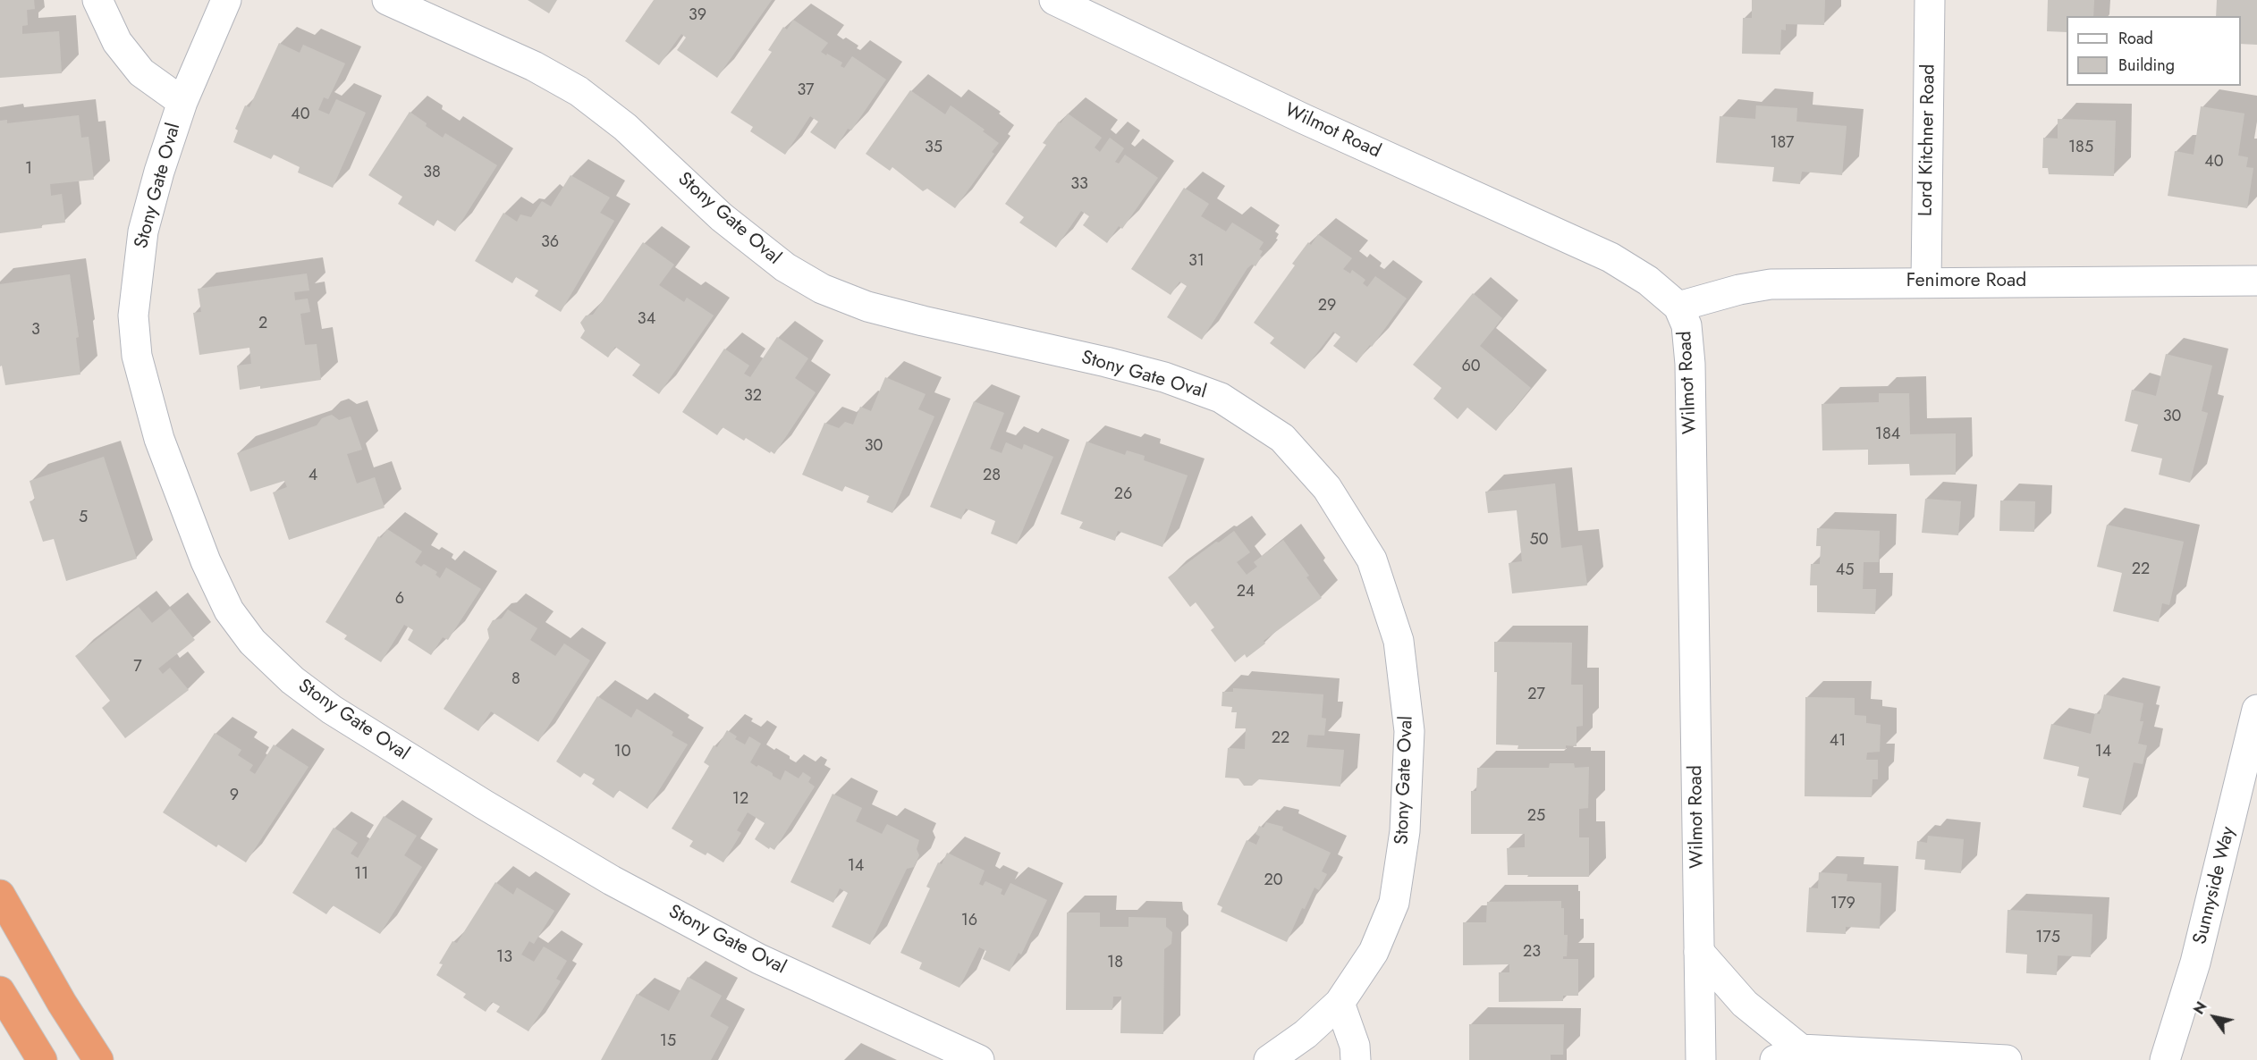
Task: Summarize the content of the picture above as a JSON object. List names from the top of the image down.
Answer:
{
  "streets": {
    "street": [
      "Wilmot Road",
      "Lord Kitchner Road",
      "Stony Gate Oval",
      "Fenimore Road",
      "Sunnyside Way"
    ]
  },
  "crossings": [
    ["Wilmot Road", "Fenimore Road"],
    ["Lord Kitchner Road", "Fenimore Road"]
  ],
  "house_numbers": [
    "39",
    "37",
    "40",
    "187",
    "35",
    "185",
    "40",
    "1",
    "38",
    "33",
    "36",
    "31",
    "29",
    "34",
    "2",
    "3",
    "60",
    "32",
    "30",
    "184",
    "30",
    "4",
    "28",
    "26",
    "5",
    "50",
    "22",
    "45",
    "24",
    "6",
    "7",
    "8",
    "27",
    "22",
    "41",
    "10",
    "14",
    "9",
    "12",
    "25",
    "14",
    "11",
    "20",
    "179",
    "16",
    "175",
    "23",
    "13",
    "18",
    "15"
  ],
  "legend": ["Road", "Building"],
  "north": "top left"
}
